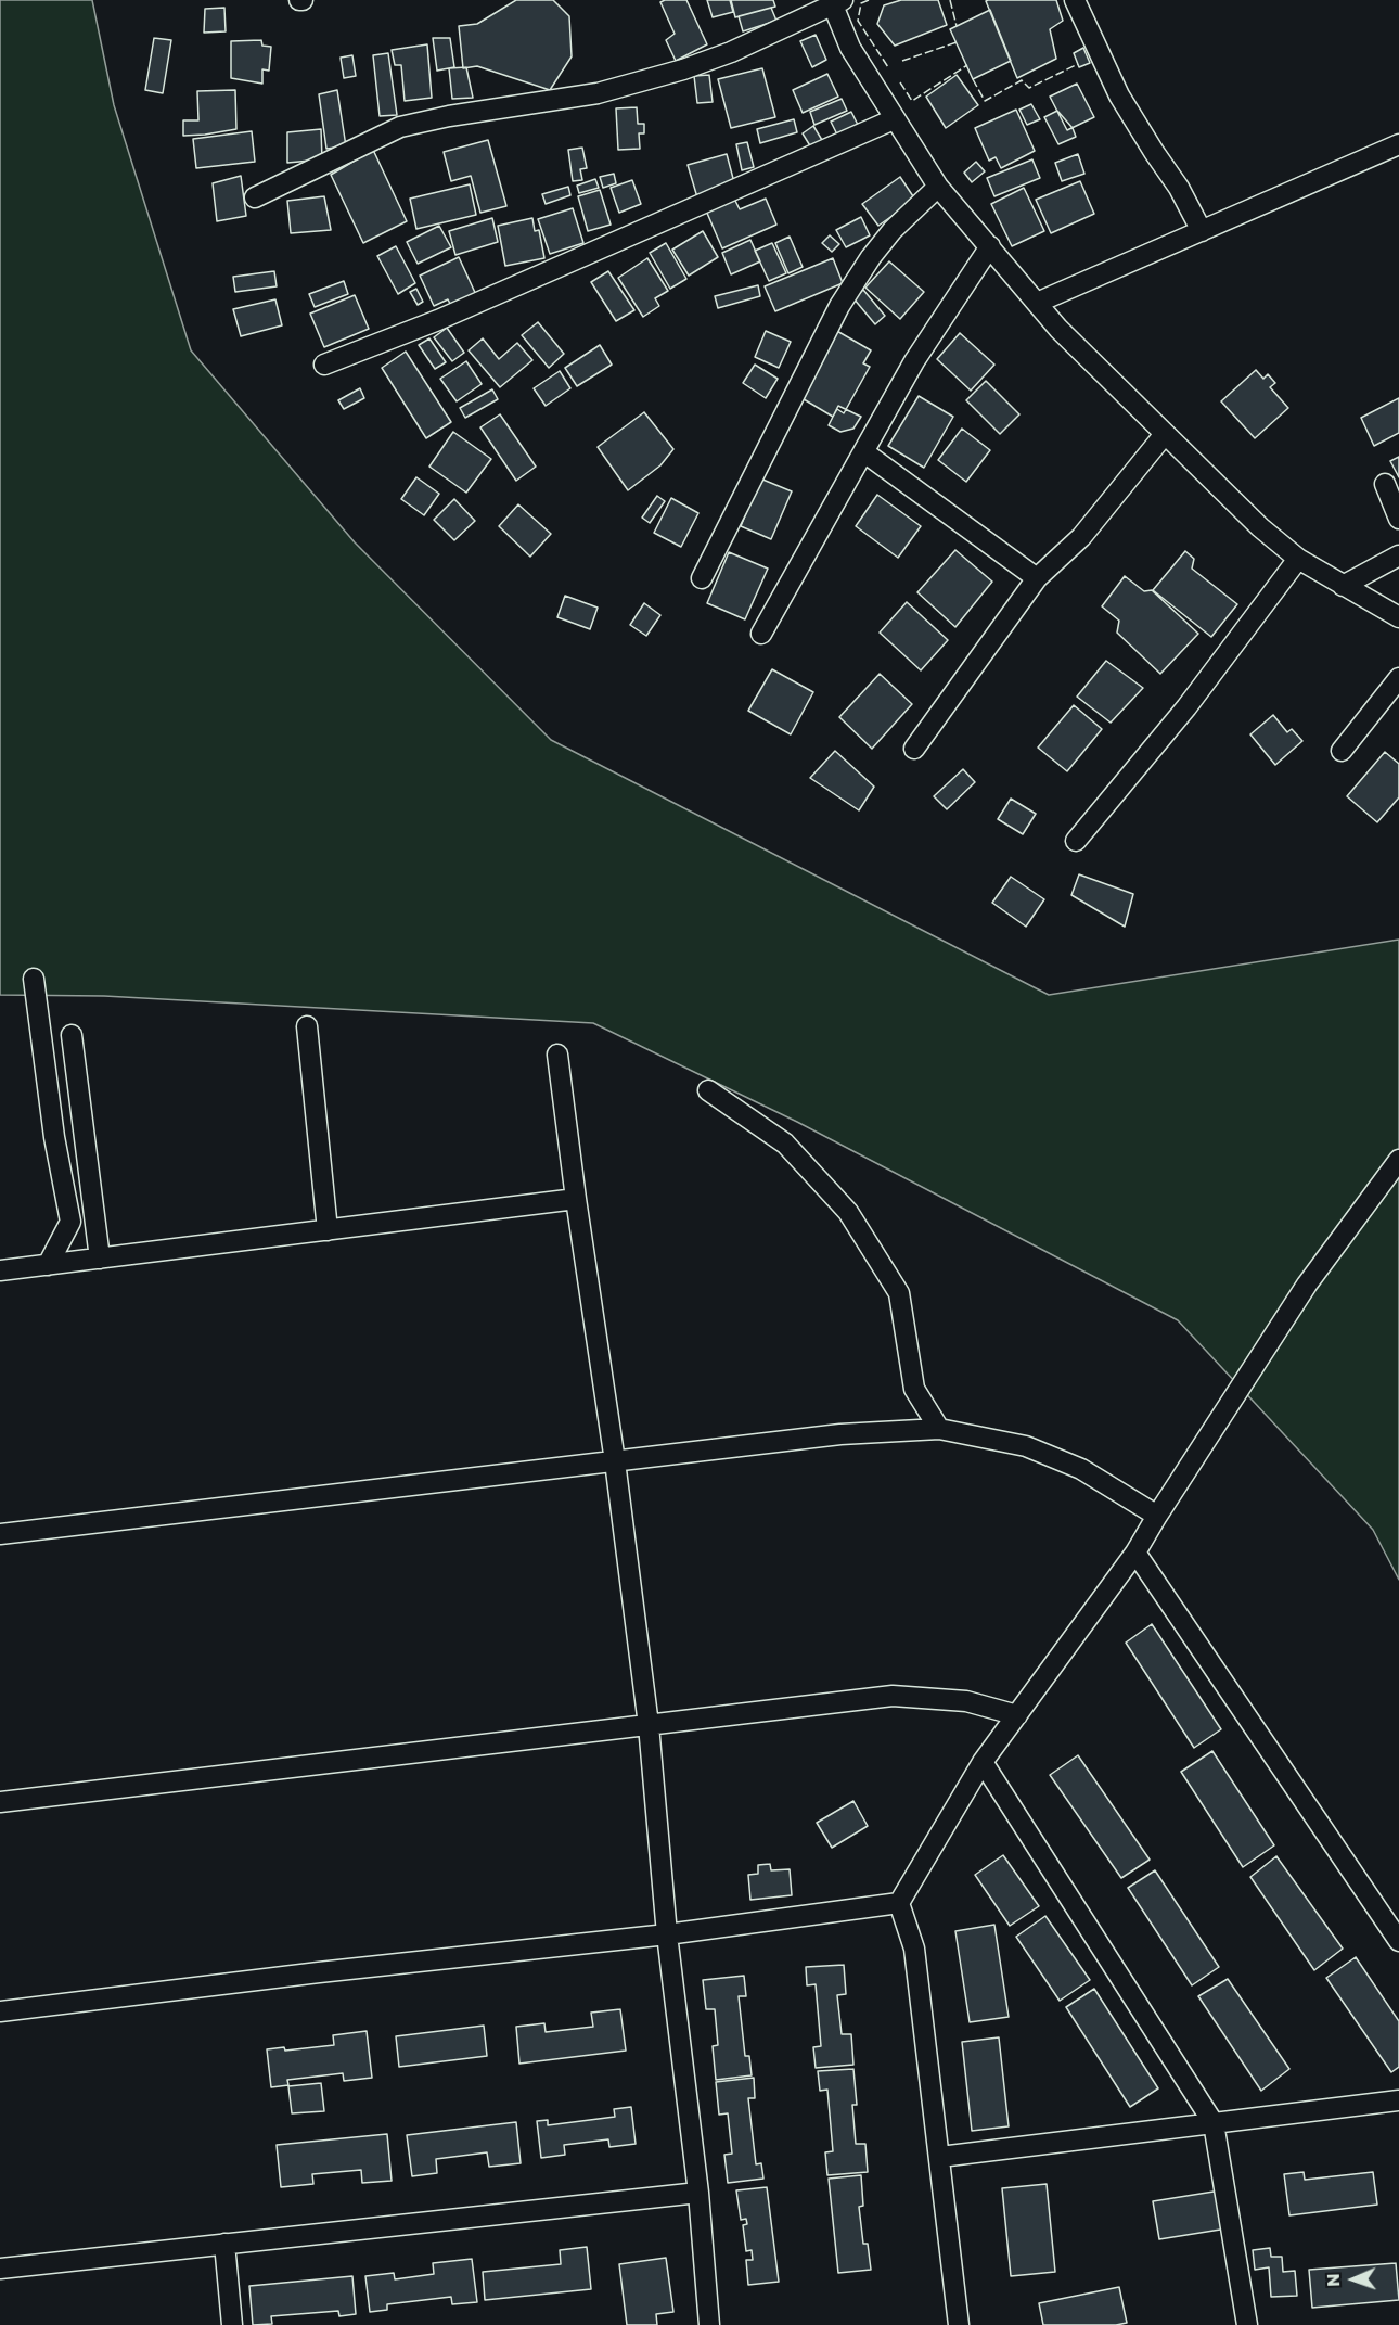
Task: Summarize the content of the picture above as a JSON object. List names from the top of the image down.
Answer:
{
  "north": "left"
}
